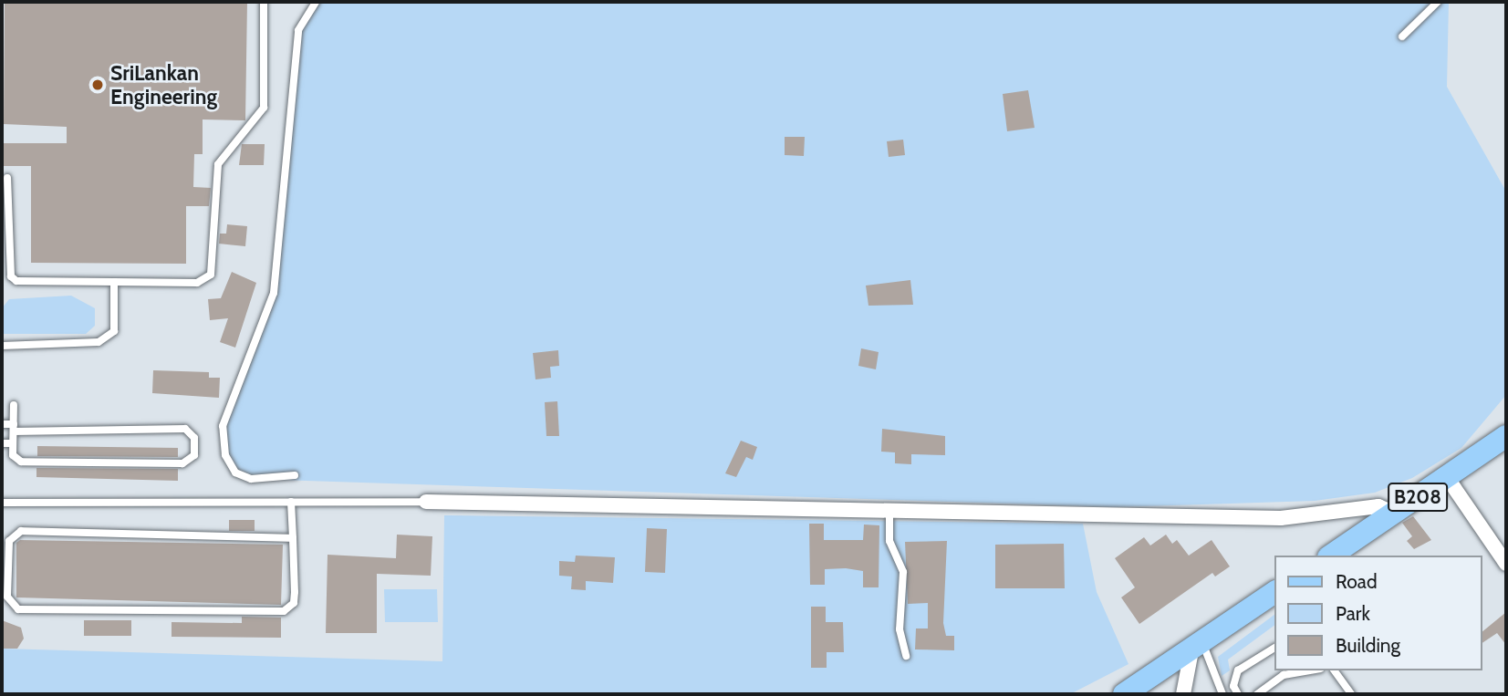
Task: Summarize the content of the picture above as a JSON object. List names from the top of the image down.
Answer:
{
  "streets": {
    "main road": ["B208"]
  },
  "places": ["SriLankan Engineering"],
  "legend": ["Road", "Park", "Building"]
}
